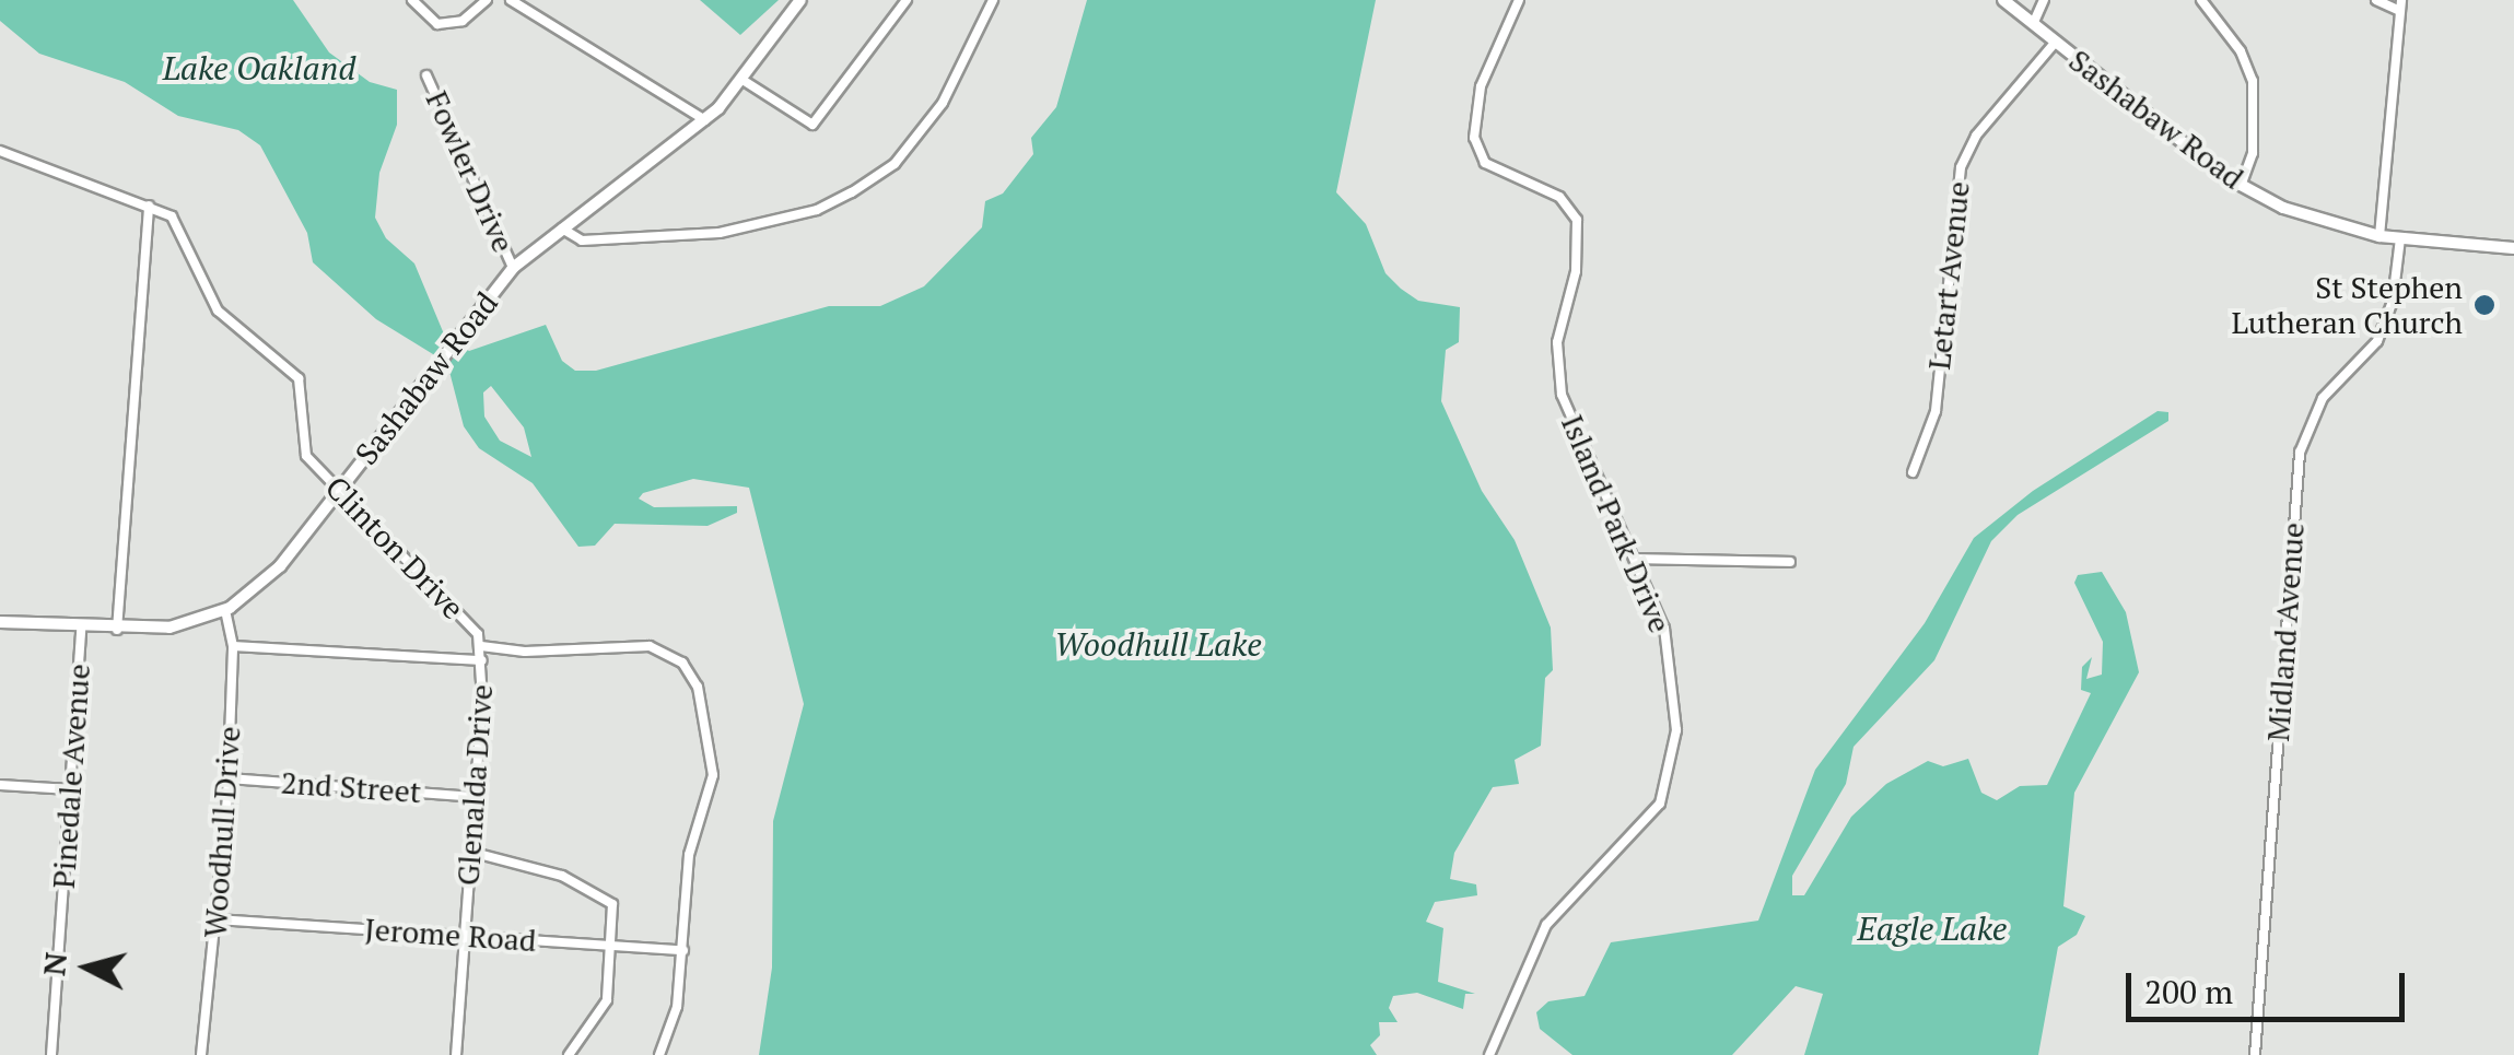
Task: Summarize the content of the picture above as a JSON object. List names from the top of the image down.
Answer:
{
  "streets": {
    "street": [
      "Sashabaw Road",
      "Fowler Drive",
      "Letart Avenue",
      "Island Park Drive",
      "Clinton Drive",
      "Midland Avenue",
      "Pinedale Avenue",
      "Glenalda Drive",
      "2nd Street",
      "Woodhull Drive",
      "Jerome Road"
    ]
  },
  "crossings": [
    ["Sashabaw Road", "Fowler Drive"],
    ["Sashabaw Road", "Letart Avenue"],
    ["Sashabaw Road", "Clinton Drive"],
    ["Sashabaw Road", "Midland Avenue"],
    ["Sashabaw Road", "Pinedale Avenue"],
    ["Sashabaw Road", "Woodhull Drive"],
    ["Clinton Drive", "Pinedale Avenue"],
    ["Clinton Drive", "Glenalda Drive"],
    ["Clinton Drive", "Jerome Road"],
    ["Glenalda Drive", "2nd Street"],
    ["Glenalda Drive", "Jerome Road"],
    ["2nd Street", "Woodhull Drive"],
    ["Woodhull Drive", "Jerome Road"]
  ],
  "water": ["Lake Oakland", "Woodhull Lake", "Eagle Lake"],
  "places": ["St Stephen Lutheran Church"],
  "scale_bar": "200 m",
  "north": "left"
}
